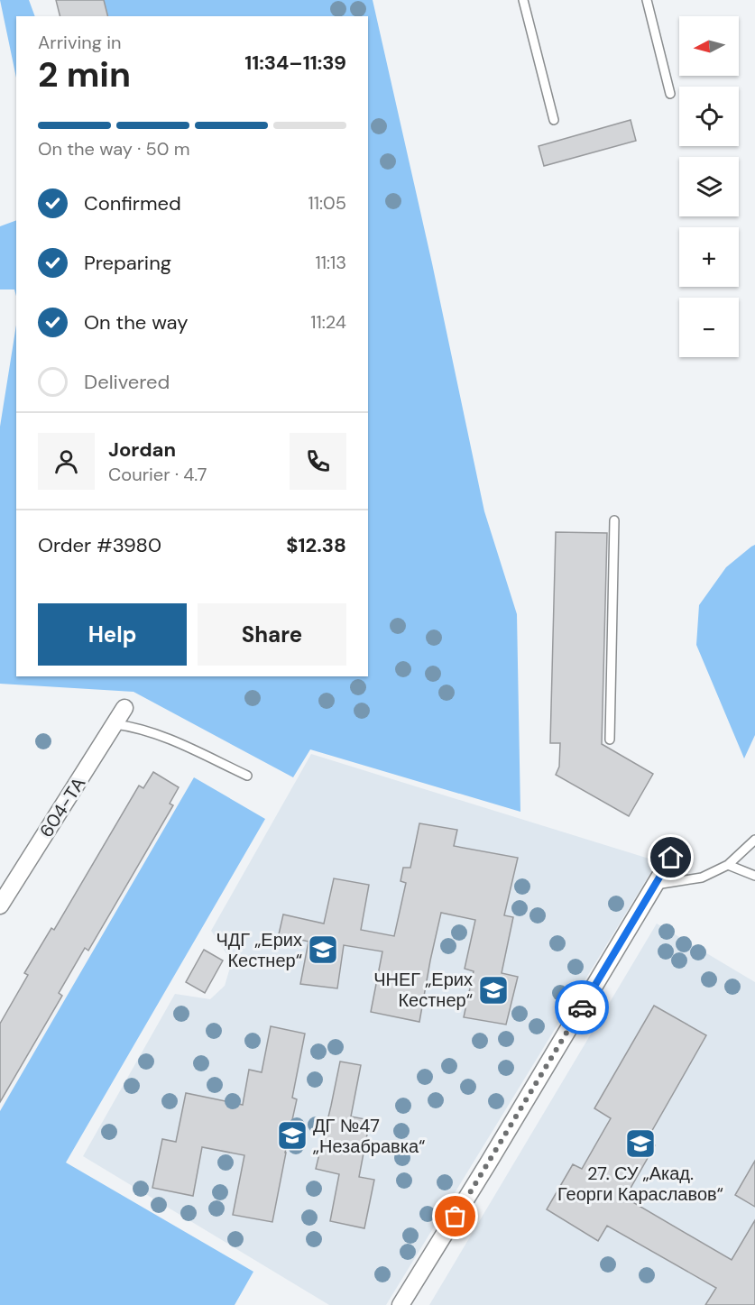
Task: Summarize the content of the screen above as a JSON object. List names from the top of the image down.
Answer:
{
  "streets": {
    "street": ["604-ТА"]
  },
  "places": {
    "school or university": [
      "ЧДГ „Ерих Кестнер“",
      "ЧНЕГ „Ерих Кестнер“",
      "ДГ №47 „Незабравка“",
      "27. СУ „Акад. Георги Караславов“"
    ]
  },
  "north": "left",
  "page": {
    "map_buttons": ["+", "−"],
    "heading": ["2 min", "Arriving in", "11:34–11:39"],
    "panel": [
      "Jordan",
      "Courier · 4.7",
      "Order #3980",
      "$12.38"
    ],
    "bar": "On the way · 50 m",
    "list": [
      ["Confirmed", "11:05"],
      ["Preparing", "11:13"],
      ["On the way", "11:24"],
      "Delivered"
    ],
    "buttons": ["Help", "Share"]
  }
}
